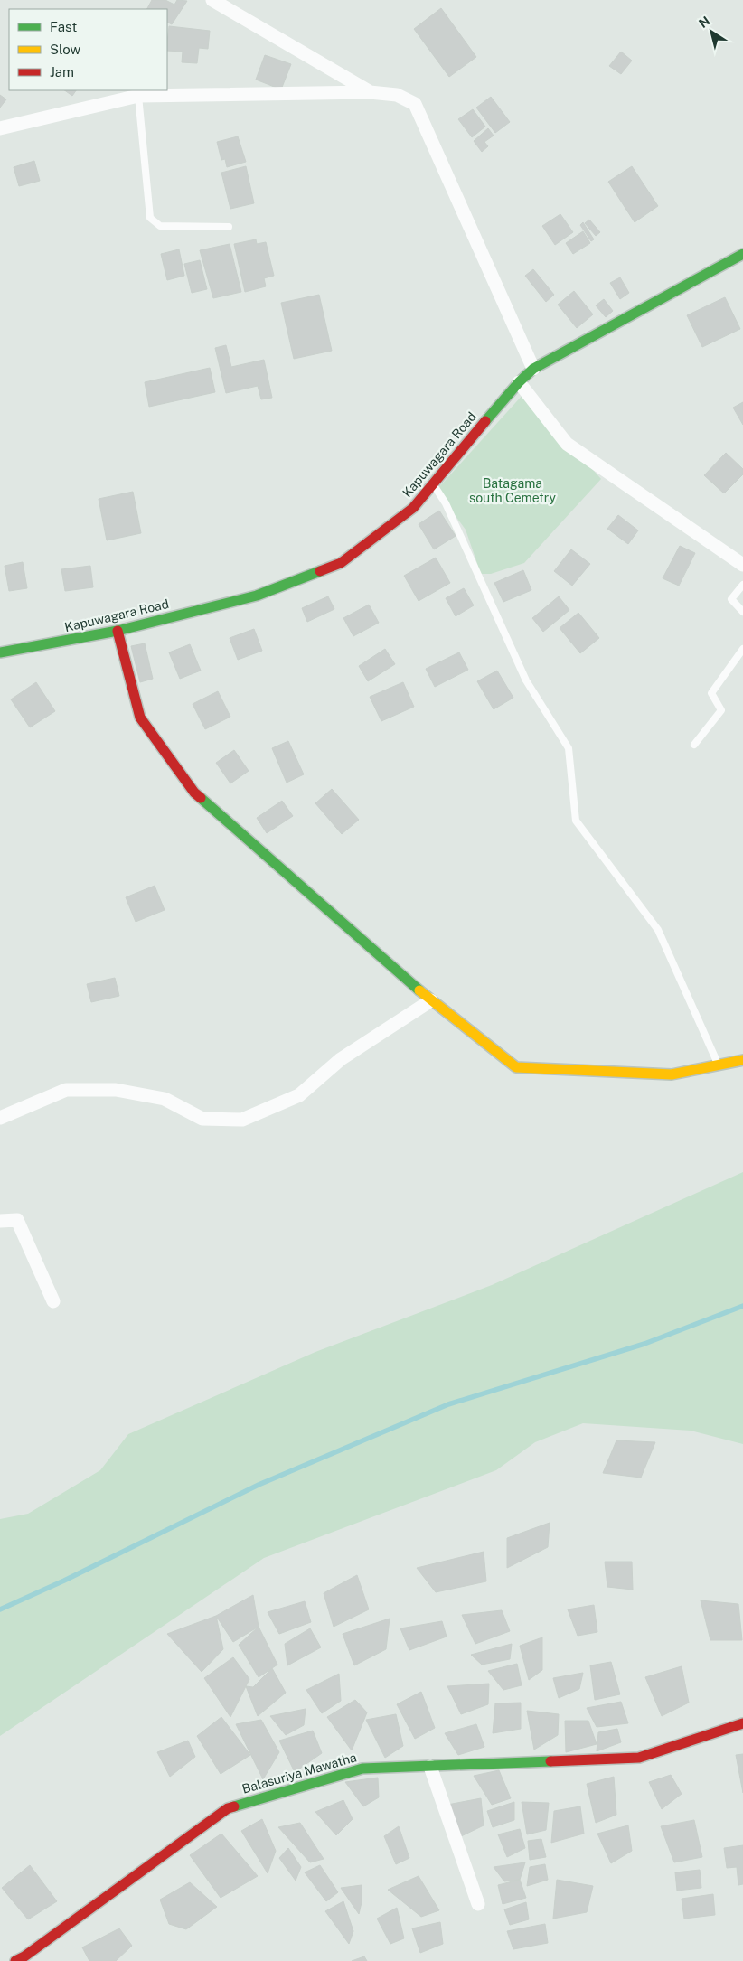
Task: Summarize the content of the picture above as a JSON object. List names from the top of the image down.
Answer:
{
  "streets": {
    "street": ["Kapuwagara Road", "Balasuriya Mawatha"]
  },
  "parks": ["Batagama south Cemetry"],
  "legend": ["Fast", "Slow", "Jam"],
  "north": "top left"
}
